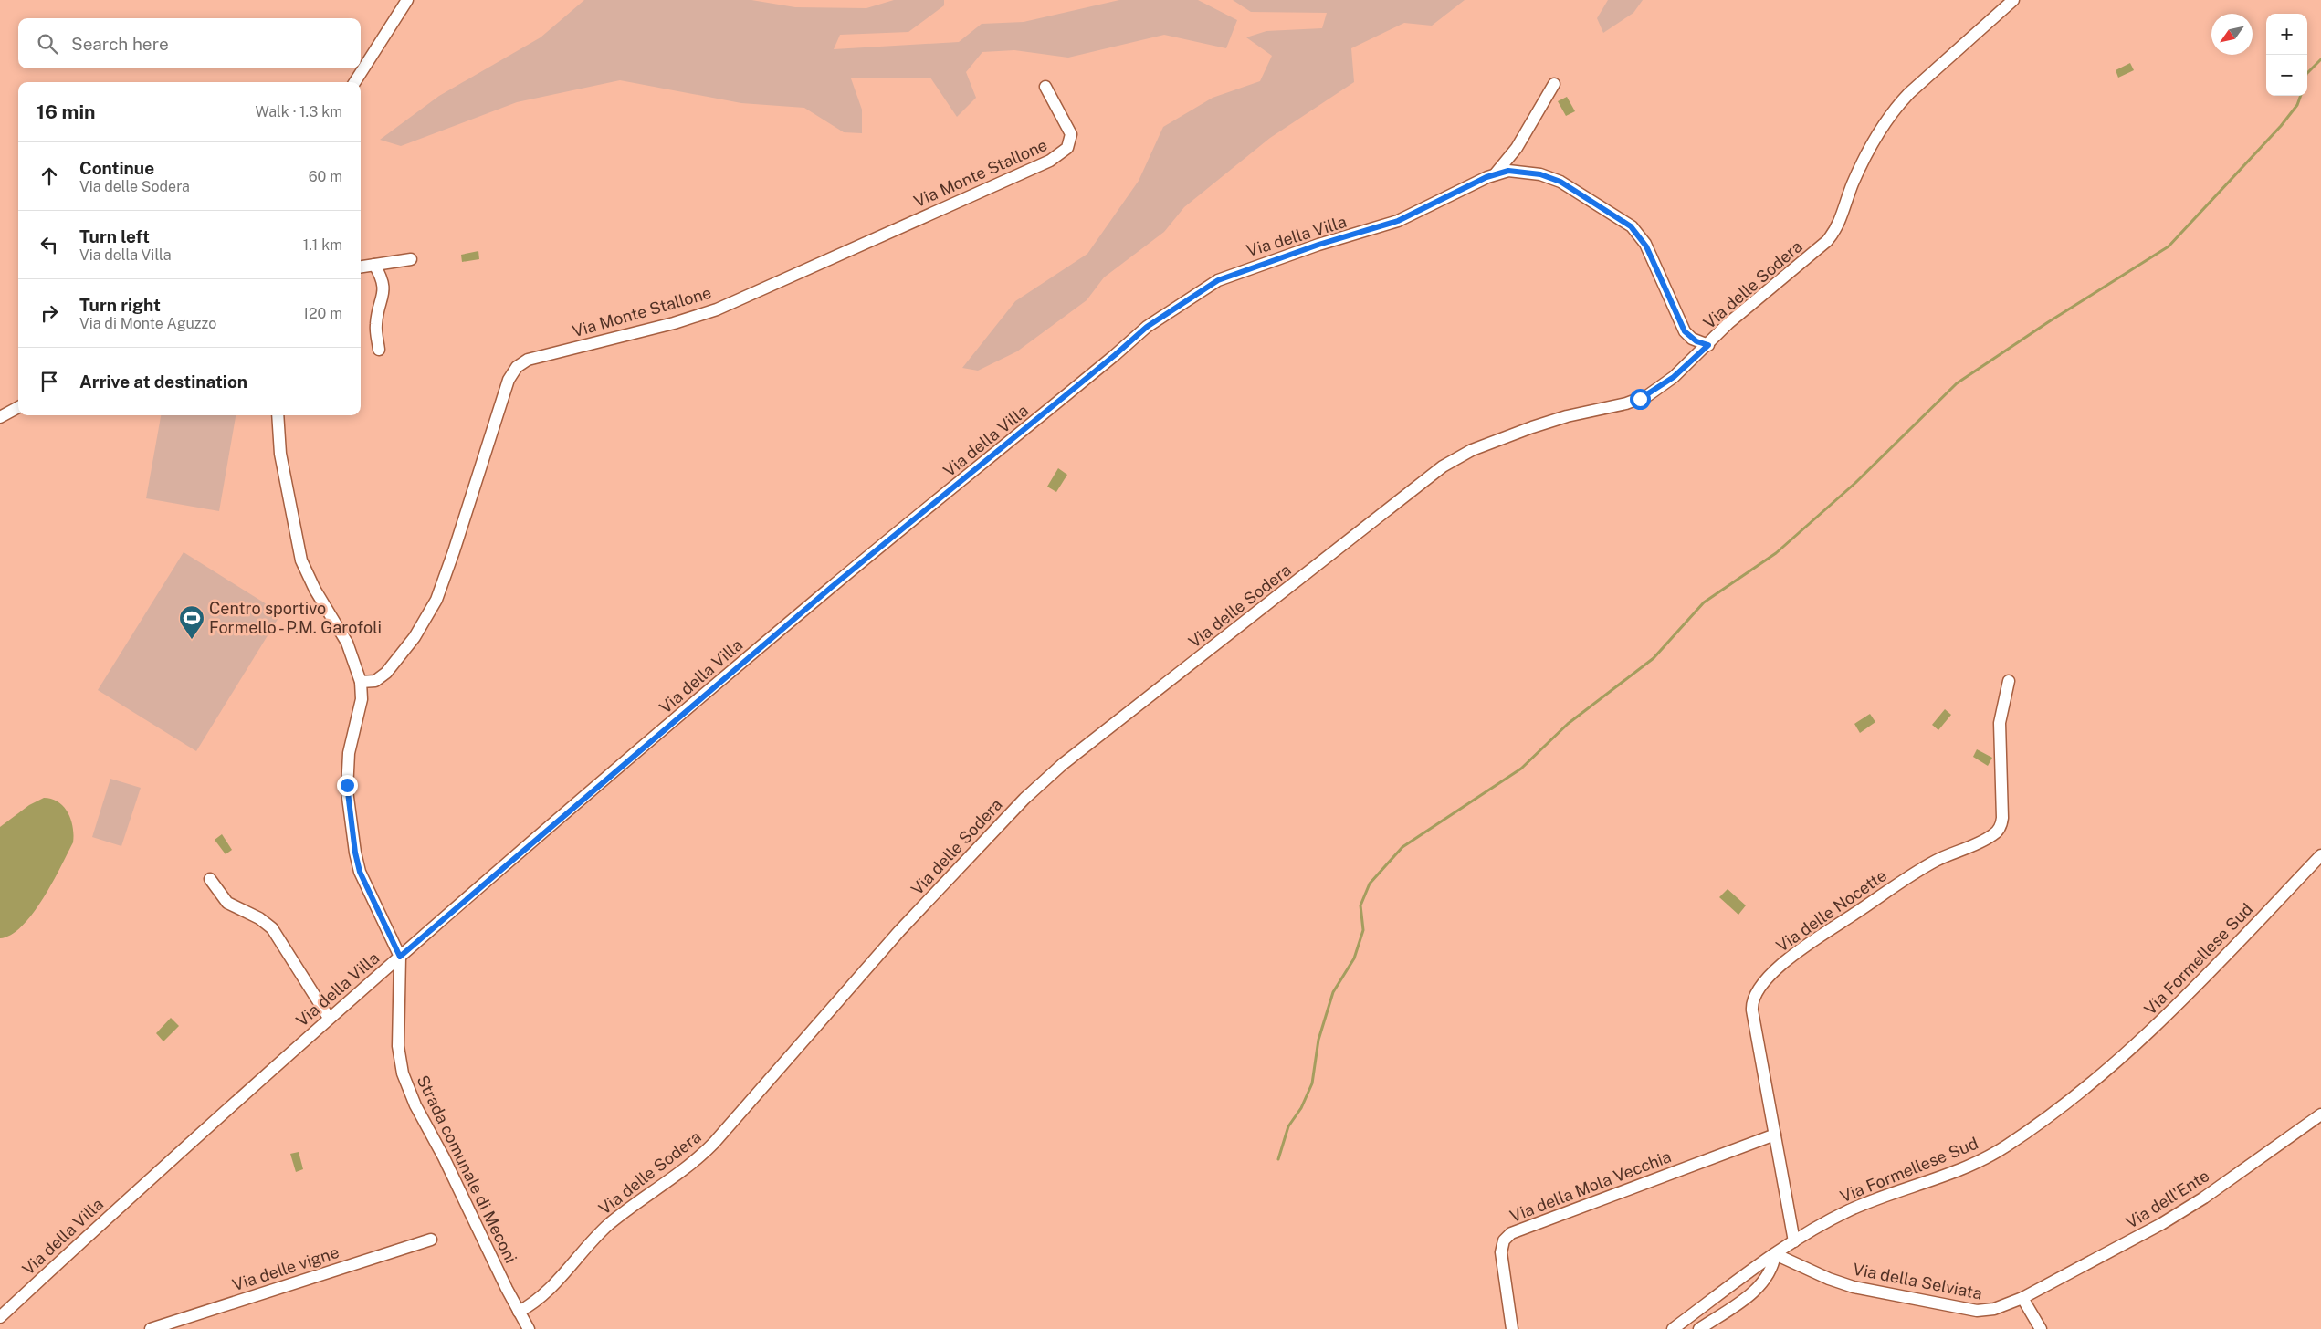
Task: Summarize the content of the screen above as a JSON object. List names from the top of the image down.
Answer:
{
  "streets": {
    "street": [
      "Via Monte Stallone",
      "Via della Villa",
      "Via delle Sodera",
      "Via delle Nocette",
      "Via Formellese Sud",
      "Strada comunale di Meconi",
      "Via della Mola Vecchia",
      "Via dell'Ente",
      "Via delle vigne",
      "Via della Selviata"
    ]
  },
  "crossings": [
    ["Via della Villa", "Via delle Sodera"],
    ["Via della Villa", "Strada comunale di Meconi"],
    ["Via delle Sodera", "Strada comunale di Meconi"],
    ["Via delle Nocette", "Via Formellese Sud"],
    ["Via delle Nocette", "Via della Mola Vecchia"],
    ["Via Formellese Sud", "Via della Selviata"],
    ["Via dell'Ente", "Via della Selviata"]
  ],
  "places": {
    "sports": ["Centro sportivo Formello - P.M. Garofoli"]
  },
  "north": "bottom left",
  "page": {
    "map_buttons": ["+", "−"],
    "search": "Search here",
    "heading": ["16 min", "Walk · 1.3 km"],
    "list": [
      ["Continue", "Via delle Sodera", "60 m"],
      ["Turn left", "Via della Villa", "1.1 km"],
      ["Turn right", "Via di Monte Aguzzo", "120 m"],
      "Arrive at destination"
    ]
  }
}
